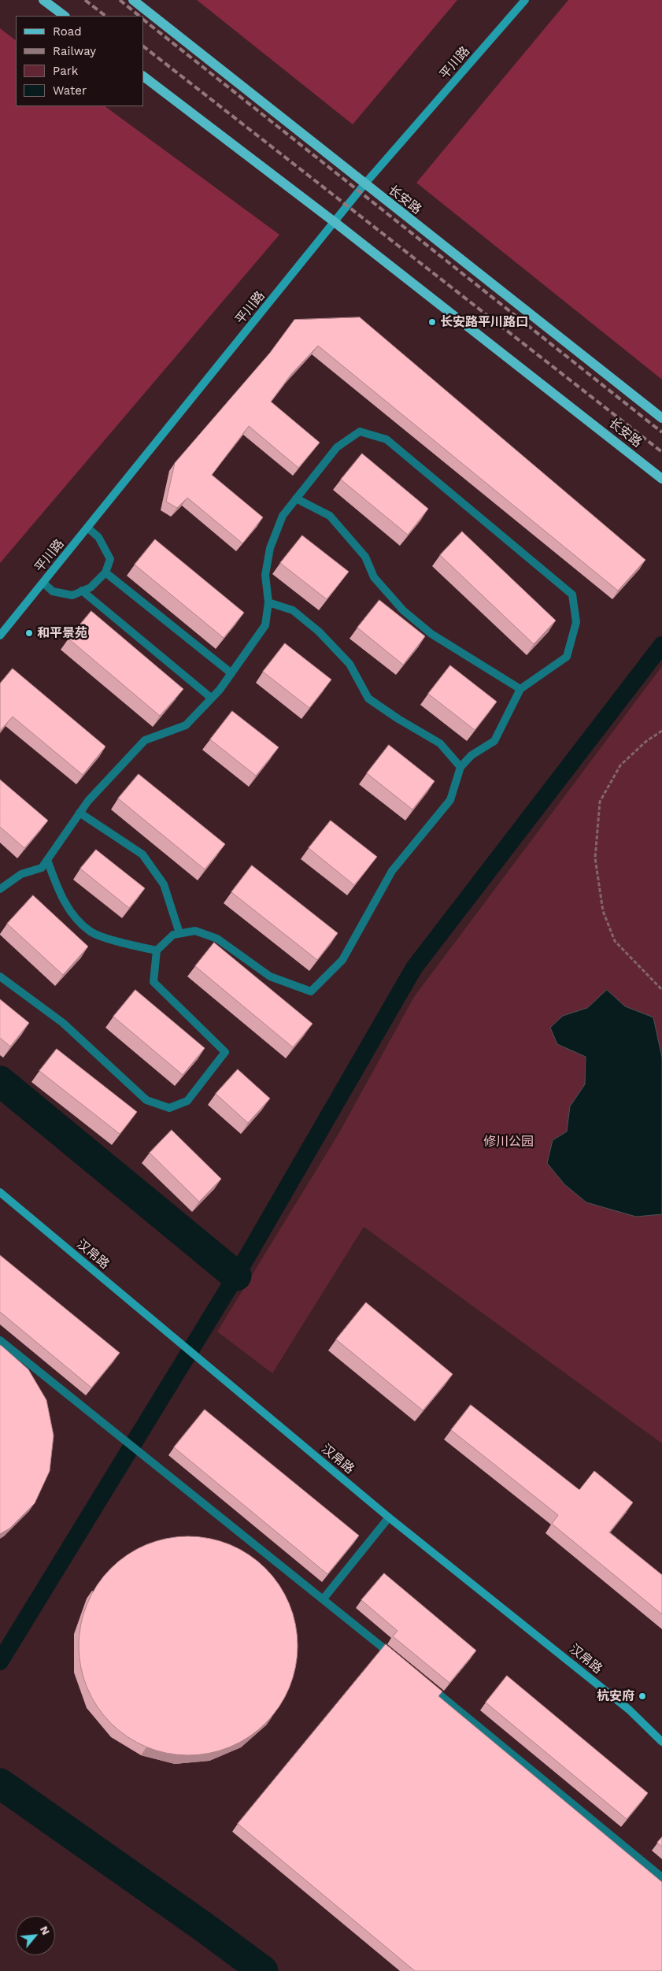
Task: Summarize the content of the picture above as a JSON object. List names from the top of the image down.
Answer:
{
  "streets": {
    "main road": ["长安路"],
    "street": ["平川路", "汉帛路"]
  },
  "crossings": [
    ["平川路", "长安路"]
  ],
  "parks": ["修川公园"],
  "places": ["长安路平川路口", "和平景苑", "杭安府"],
  "legend": [
    "Road",
    "Railway",
    "Park",
    "Water"
  ],
  "north": "top right"
}
